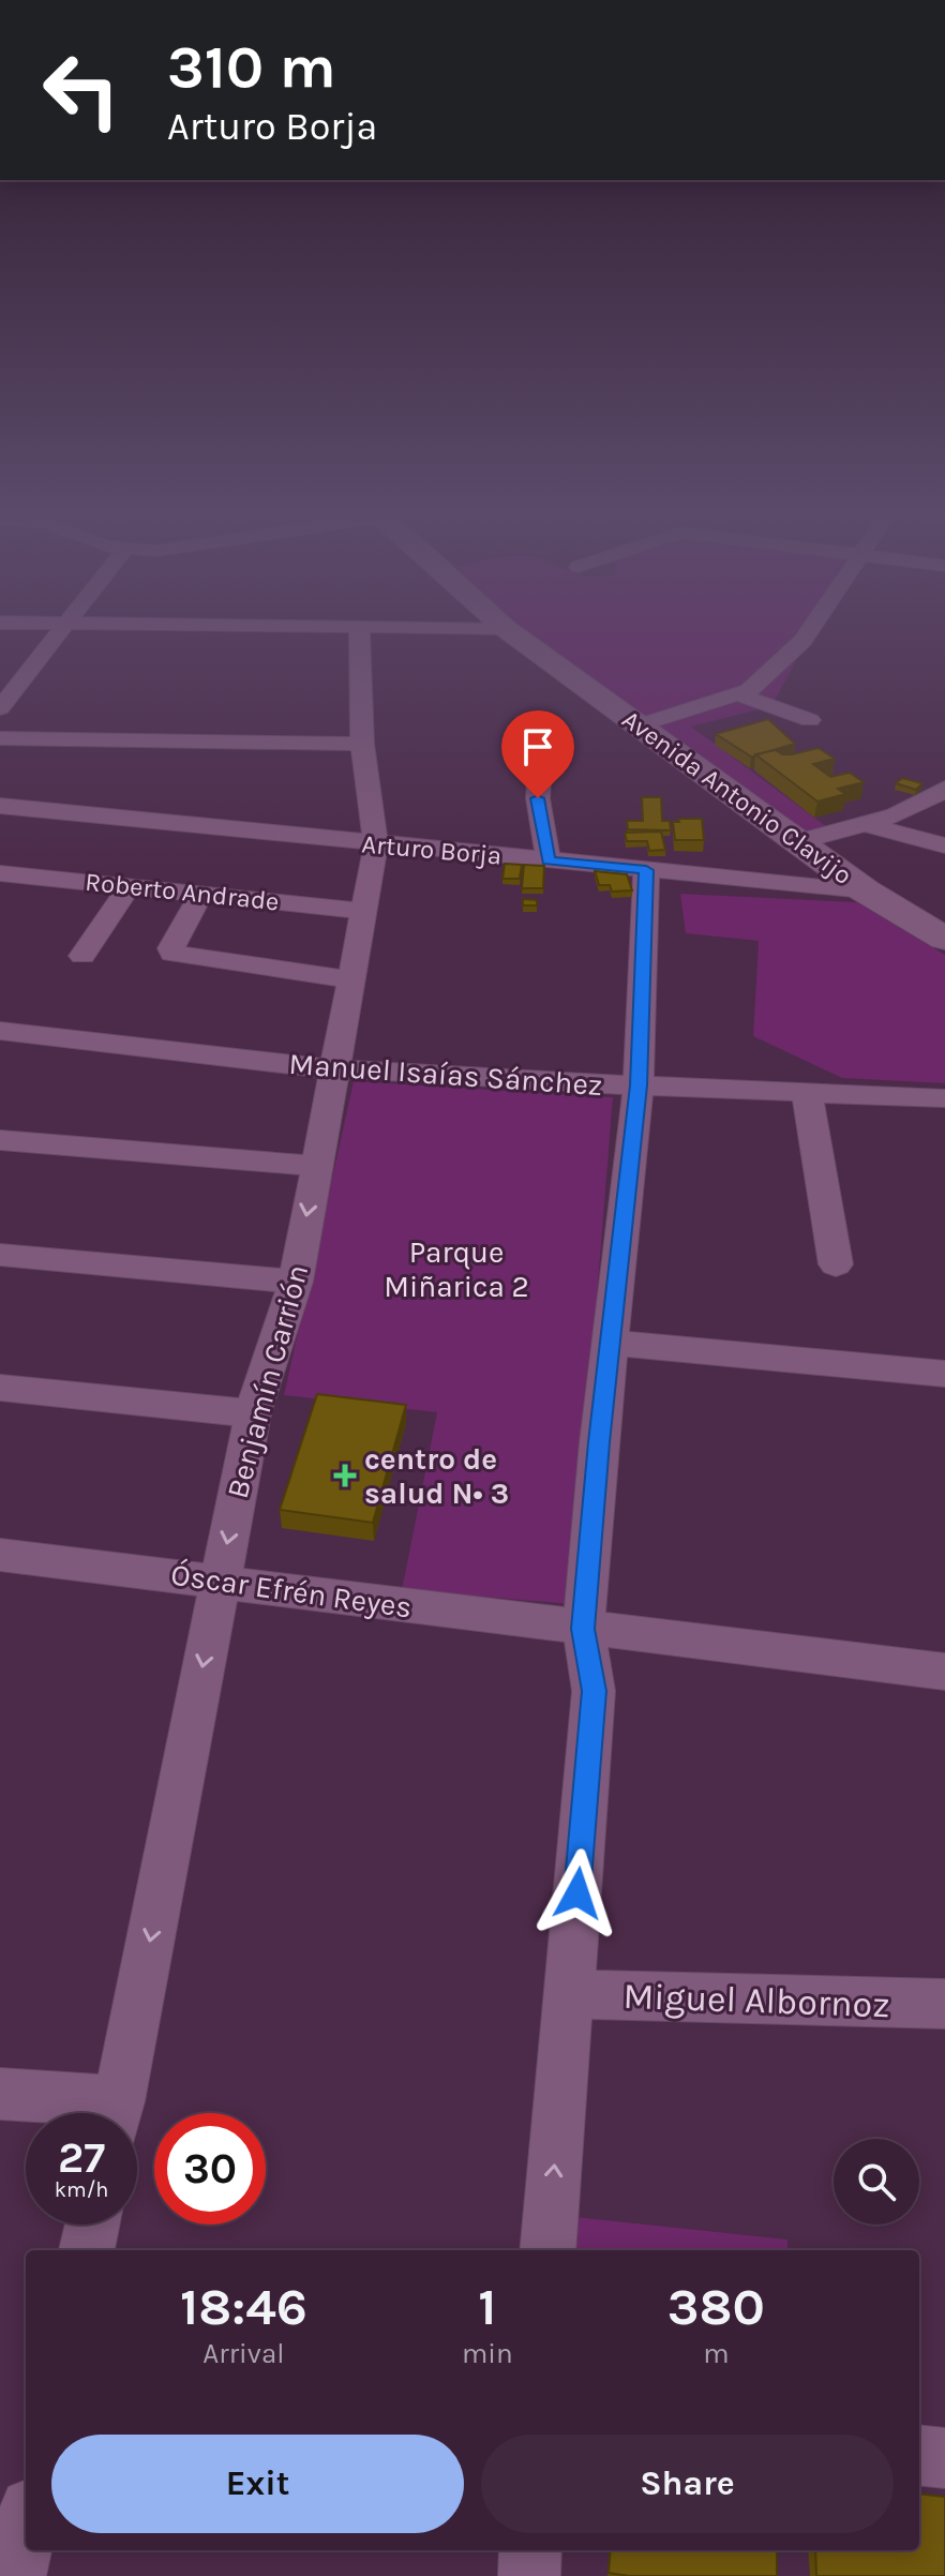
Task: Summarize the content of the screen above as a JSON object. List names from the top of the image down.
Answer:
{
  "streets": {
    "main road": ["Avenida Antonio Clavijo"],
    "street": [
      "Arturo Borja",
      "Roberto Andrade",
      "Manuel Isaías Sánchez",
      "Benjamín Carrión",
      "Óscar Efrén Reyes",
      "Miguel Albornoz"
    ]
  },
  "crossings": [
    ["Avenida Antonio Clavijo", "Arturo Borja"],
    ["Arturo Borja", "Benjamín Carrión"],
    ["Roberto Andrade", "Benjamín Carrión"],
    ["Manuel Isaías Sánchez", "Benjamín Carrión"],
    ["Benjamín Carrión", "Óscar Efrén Reyes"]
  ],
  "one_way": ["Benjamín Carrión"],
  "parks": ["Parque Miñarica 2"],
  "places": {
    "health": ["centro de salud N• 3"]
  },
  "page": {
    "turn": ["310 m", "Arturo Borja"],
    "speed": "27 km/h",
    "limit": "30",
    "eta": [
      "18:46",
      "Arrival",
      "1",
      "min",
      "380",
      "m"
    ],
    "buttons": ["Exit", "Share"]
  }
}
